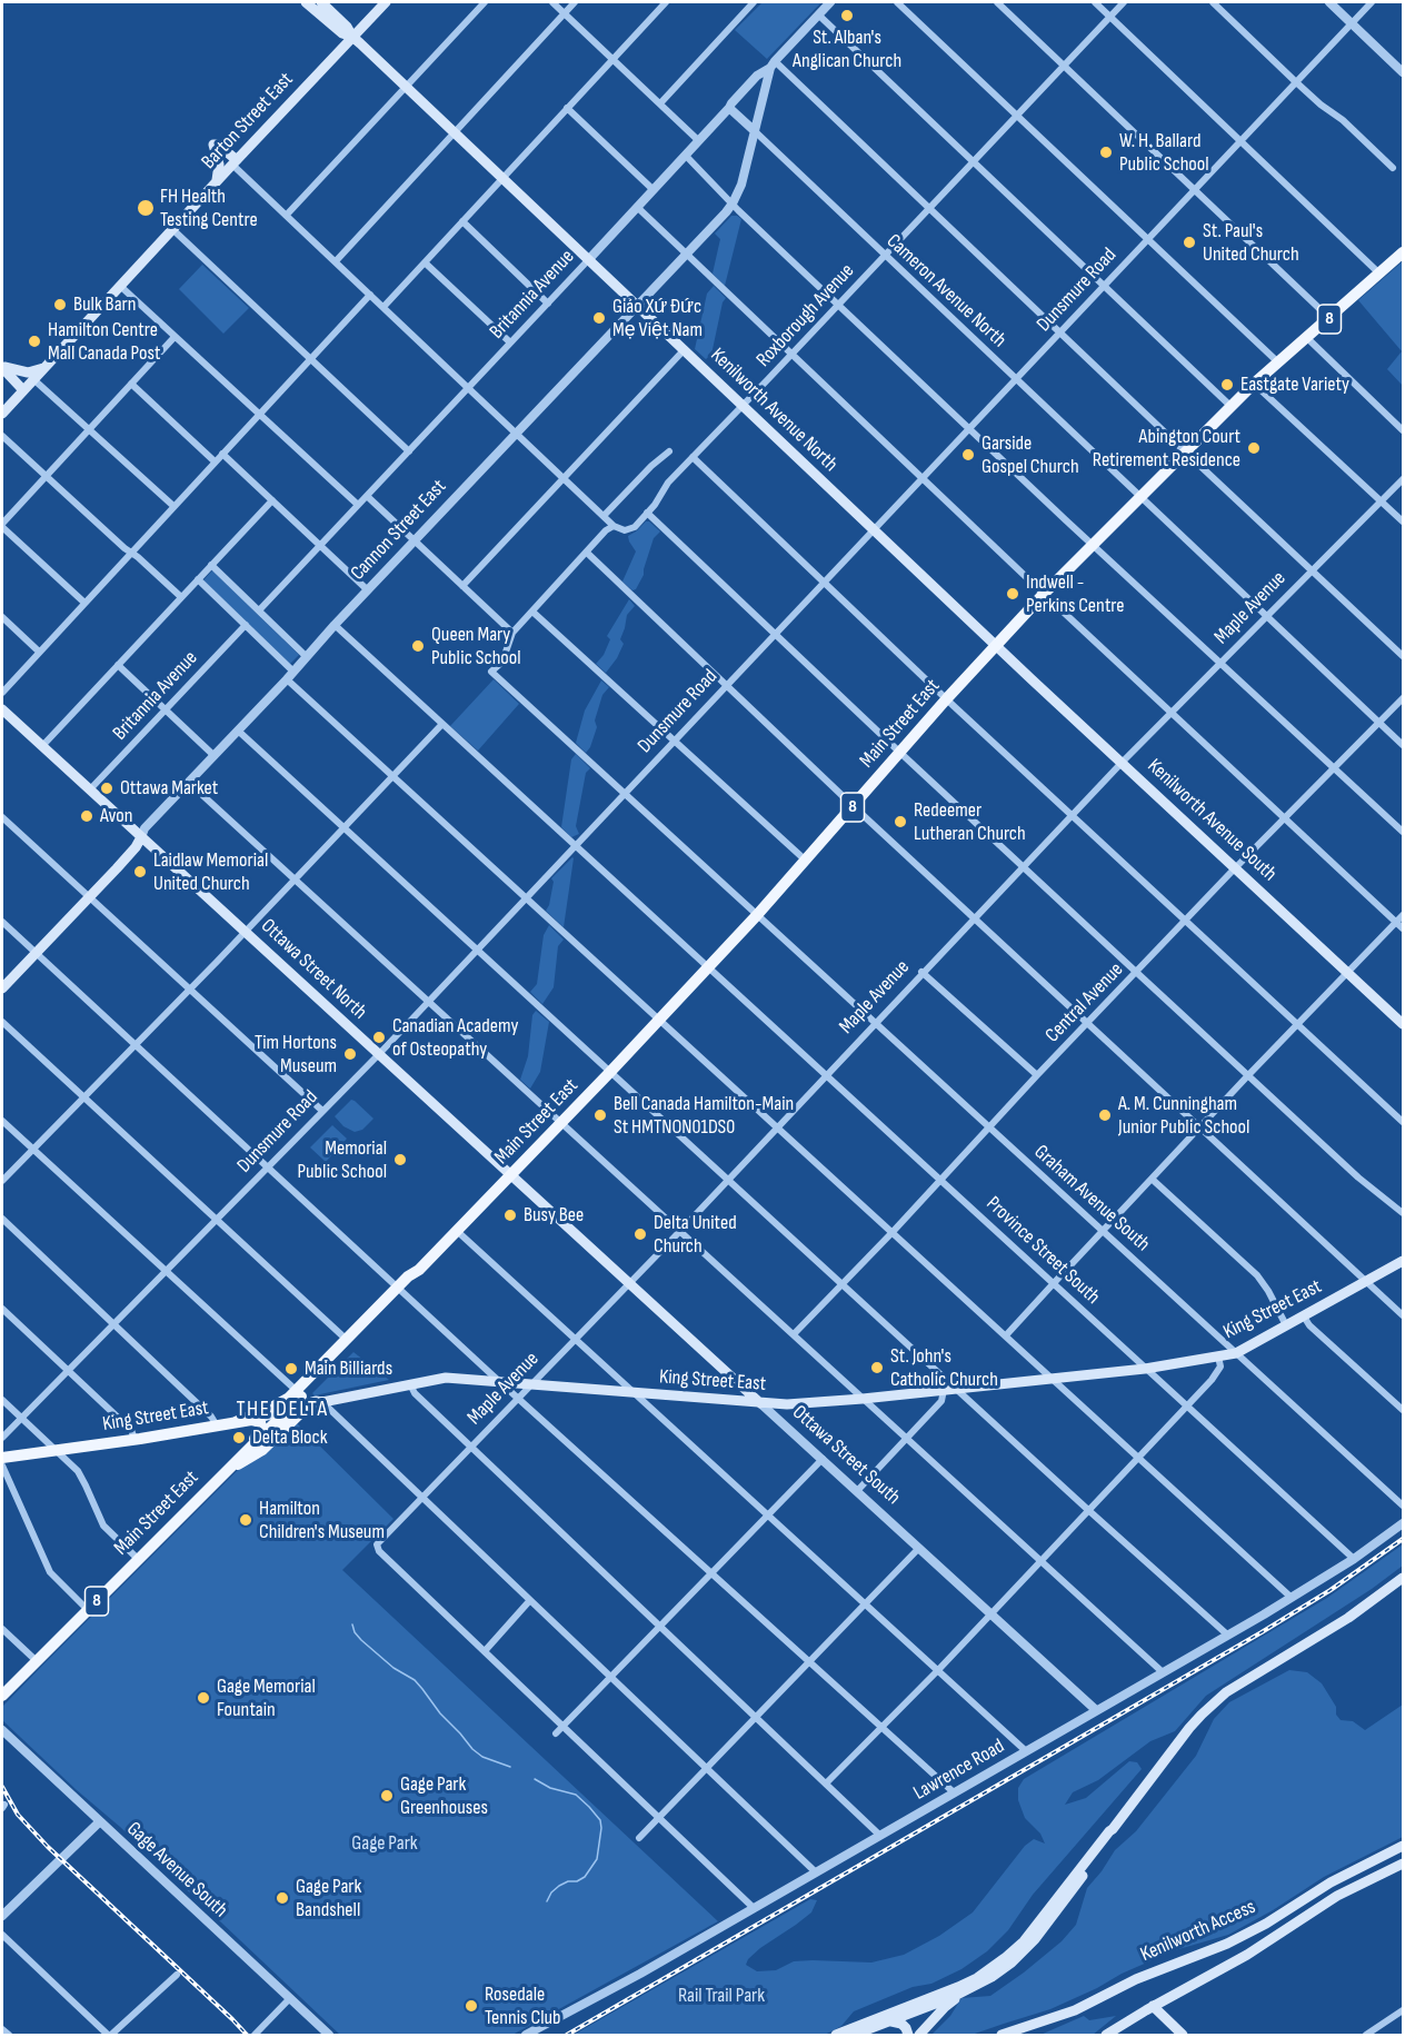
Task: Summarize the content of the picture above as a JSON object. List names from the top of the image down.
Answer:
{
  "streets": {
    "main road": [
      "Barton Street East",
      "8",
      "Kenilworth Avenue North",
      "Cannon Street East",
      "Main Street East",
      "Kenilworth Avenue South",
      "Ottawa Street North",
      "King Street East",
      "Ottawa Street South",
      "Kenilworth Access"
    ],
    "street": [
      "Dunsmure Road",
      "Cameron Avenue North",
      "Britannia Avenue",
      "Roxborough Avenue",
      "Maple Avenue",
      "Central Avenue",
      "Graham Avenue South",
      "Province Street South",
      "Lawrence Road",
      "Gage Avenue South"
    ]
  },
  "crossings": [
    ["Barton Street East", "Kenilworth Avenue North"],
    ["Dunsmure Road", "Cameron Avenue North"],
    ["Dunsmure Road", "Kenilworth Avenue North"],
    ["Dunsmure Road", "Ottawa Street North"],
    ["Dunsmure Road", "Graham Avenue South"],
    ["Dunsmure Road", "Province Street South"],
    ["Cameron Avenue North", "Britannia Avenue"],
    ["Cameron Avenue North", "Roxborough Avenue"],
    ["Cameron Avenue North", "Cannon Street East"],
    ["Cameron Avenue North", "Maple Avenue"],
    ["Cameron Avenue North", "Main Street East"],
    ["Cameron Avenue North", "Central Avenue"],
    ["Britannia Avenue", "Kenilworth Avenue North"],
    ["Britannia Avenue", "Cannon Street East"],
    ["Britannia Avenue", "Ottawa Street North"],
    ["Roxborough Avenue", "Kenilworth Avenue North"],
    ["Roxborough Avenue", "Graham Avenue South"],
    ["Kenilworth Avenue North", "Cannon Street East"],
    ["Kenilworth Avenue North", "Main Street East"],
    ["Kenilworth Avenue North", "Kenilworth Avenue South"],
    ["Cannon Street East", "Ottawa Street North"],
    ["Cannon Street East", "Province Street South"],
    ["Maple Avenue", "Kenilworth Avenue South"],
    ["Maple Avenue", "Graham Avenue South"],
    ["Maple Avenue", "Province Street South"],
    ["Maple Avenue", "King Street East"],
    ["Maple Avenue", "Ottawa Street South"],
    ["Main Street East", "Kenilworth Avenue South"],
    ["Main Street East", "Ottawa Street North"],
    ["Main Street East", "Graham Avenue South"],
    ["Main Street East", "Province Street South"],
    ["Main Street East", "King Street East"],
    ["Main Street East", "Ottawa Street South"],
    ["Kenilworth Avenue South", "Central Avenue"],
    ["Ottawa Street North", "Ottawa Street South"],
    ["Central Avenue", "Graham Avenue South"],
    ["Central Avenue", "Province Street South"],
    ["Graham Avenue South", "King Street East"],
    ["Province Street South", "King Street East"],
    ["Province Street South", "Lawrence Road"],
    ["King Street East", "Ottawa Street South"],
    ["Ottawa Street South", "Lawrence Road"]
  ],
  "districts": ["THE DELTA"],
  "parks": ["Gage Park", "Rail Trail Park"],
  "places": [
    "St. Alban's Anglican Church",
    "W. H. Ballard Public School",
    "FH Health Testing Centre",
    "St. Paul's United Church",
    "Bulk Barn",
    "Giáo Xứ Đức Mẹ Việt Nam",
    "Hamilton Centre Mall Canada Post",
    "Eastgate Variety",
    "Abington Court Retirement Residence",
    "Garside Gospel Church",
    "Indwell - Perkins Centre",
    "Queen Mary Public School",
    "Ottawa Market",
    "Avon",
    "Redeemer Lutheran Church",
    "Laidlaw Memorial United Church",
    "Canadian Academy of Osteopathy",
    "Tim Hortons Museum",
    "Bell Canada Hamilton-Main St HMTNON01DS0",
    "A. M. Cunningham Junior Public School",
    "Memorial Public School",
    "Busy Bee",
    "Delta United Church",
    "St. John's Catholic Church",
    "Main Billiards",
    "Delta Block",
    "Hamilton Children's Museum",
    "Gage Memorial Fountain",
    "Gage Park Greenhouses",
    "Gage Park Bandshell",
    "Rosedale Tennis Club"
  ]
}
